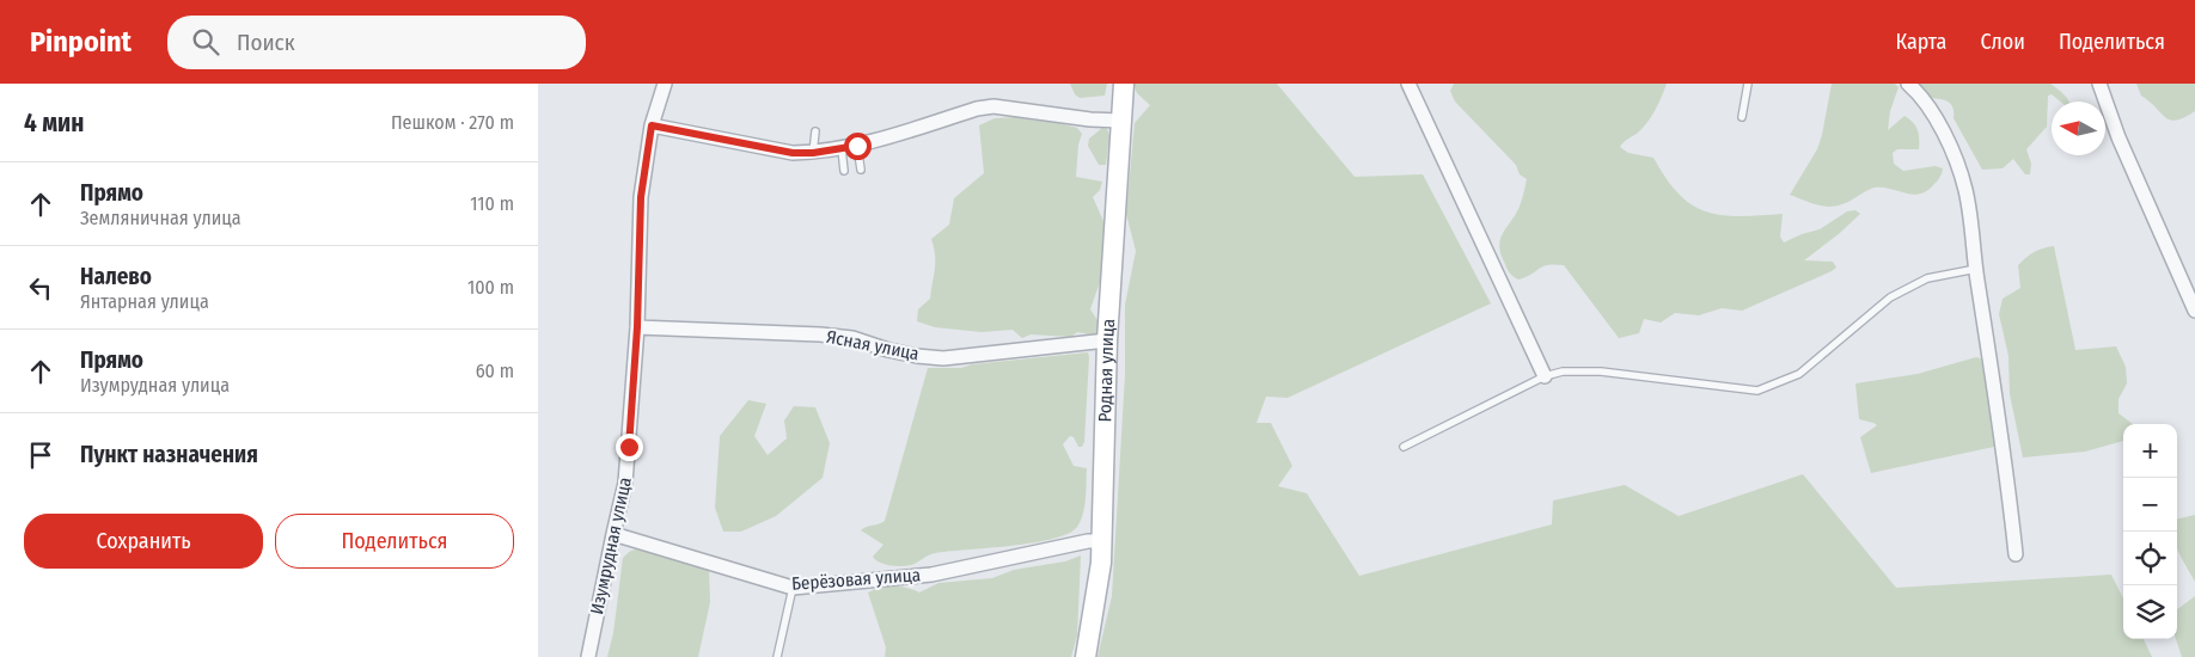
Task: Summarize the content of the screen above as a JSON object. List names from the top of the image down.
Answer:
{
  "streets": {
    "street": [
      "Ясная улица",
      "Родная улица",
      "Изумрудная улица",
      "Берёзовая улица"
    ]
  },
  "crossings": [
    ["Ясная улица", "Родная улица"],
    ["Ясная улица", "Изумрудная улица"],
    ["Родная улица", "Берёзовая улица"],
    ["Изумрудная улица", "Берёзовая улица"]
  ],
  "north": "left",
  "page": {
    "header": "Pinpoint",
    "search": "Поиск",
    "nav": ["Карта", "Слои", "Поделиться"],
    "heading": ["4 мин", "Пешком · 270 m"],
    "list": [
      ["Прямо", "Земляничная улица", "110 m"],
      ["Налево", "Янтарная улица", "100 m"],
      ["Прямо", "Изумрудная улица", "60 m"],
      "Пункт назначения"
    ],
    "map_buttons": ["+", "−"],
    "buttons": ["Сохранить", "Поделиться"]
  }
}
